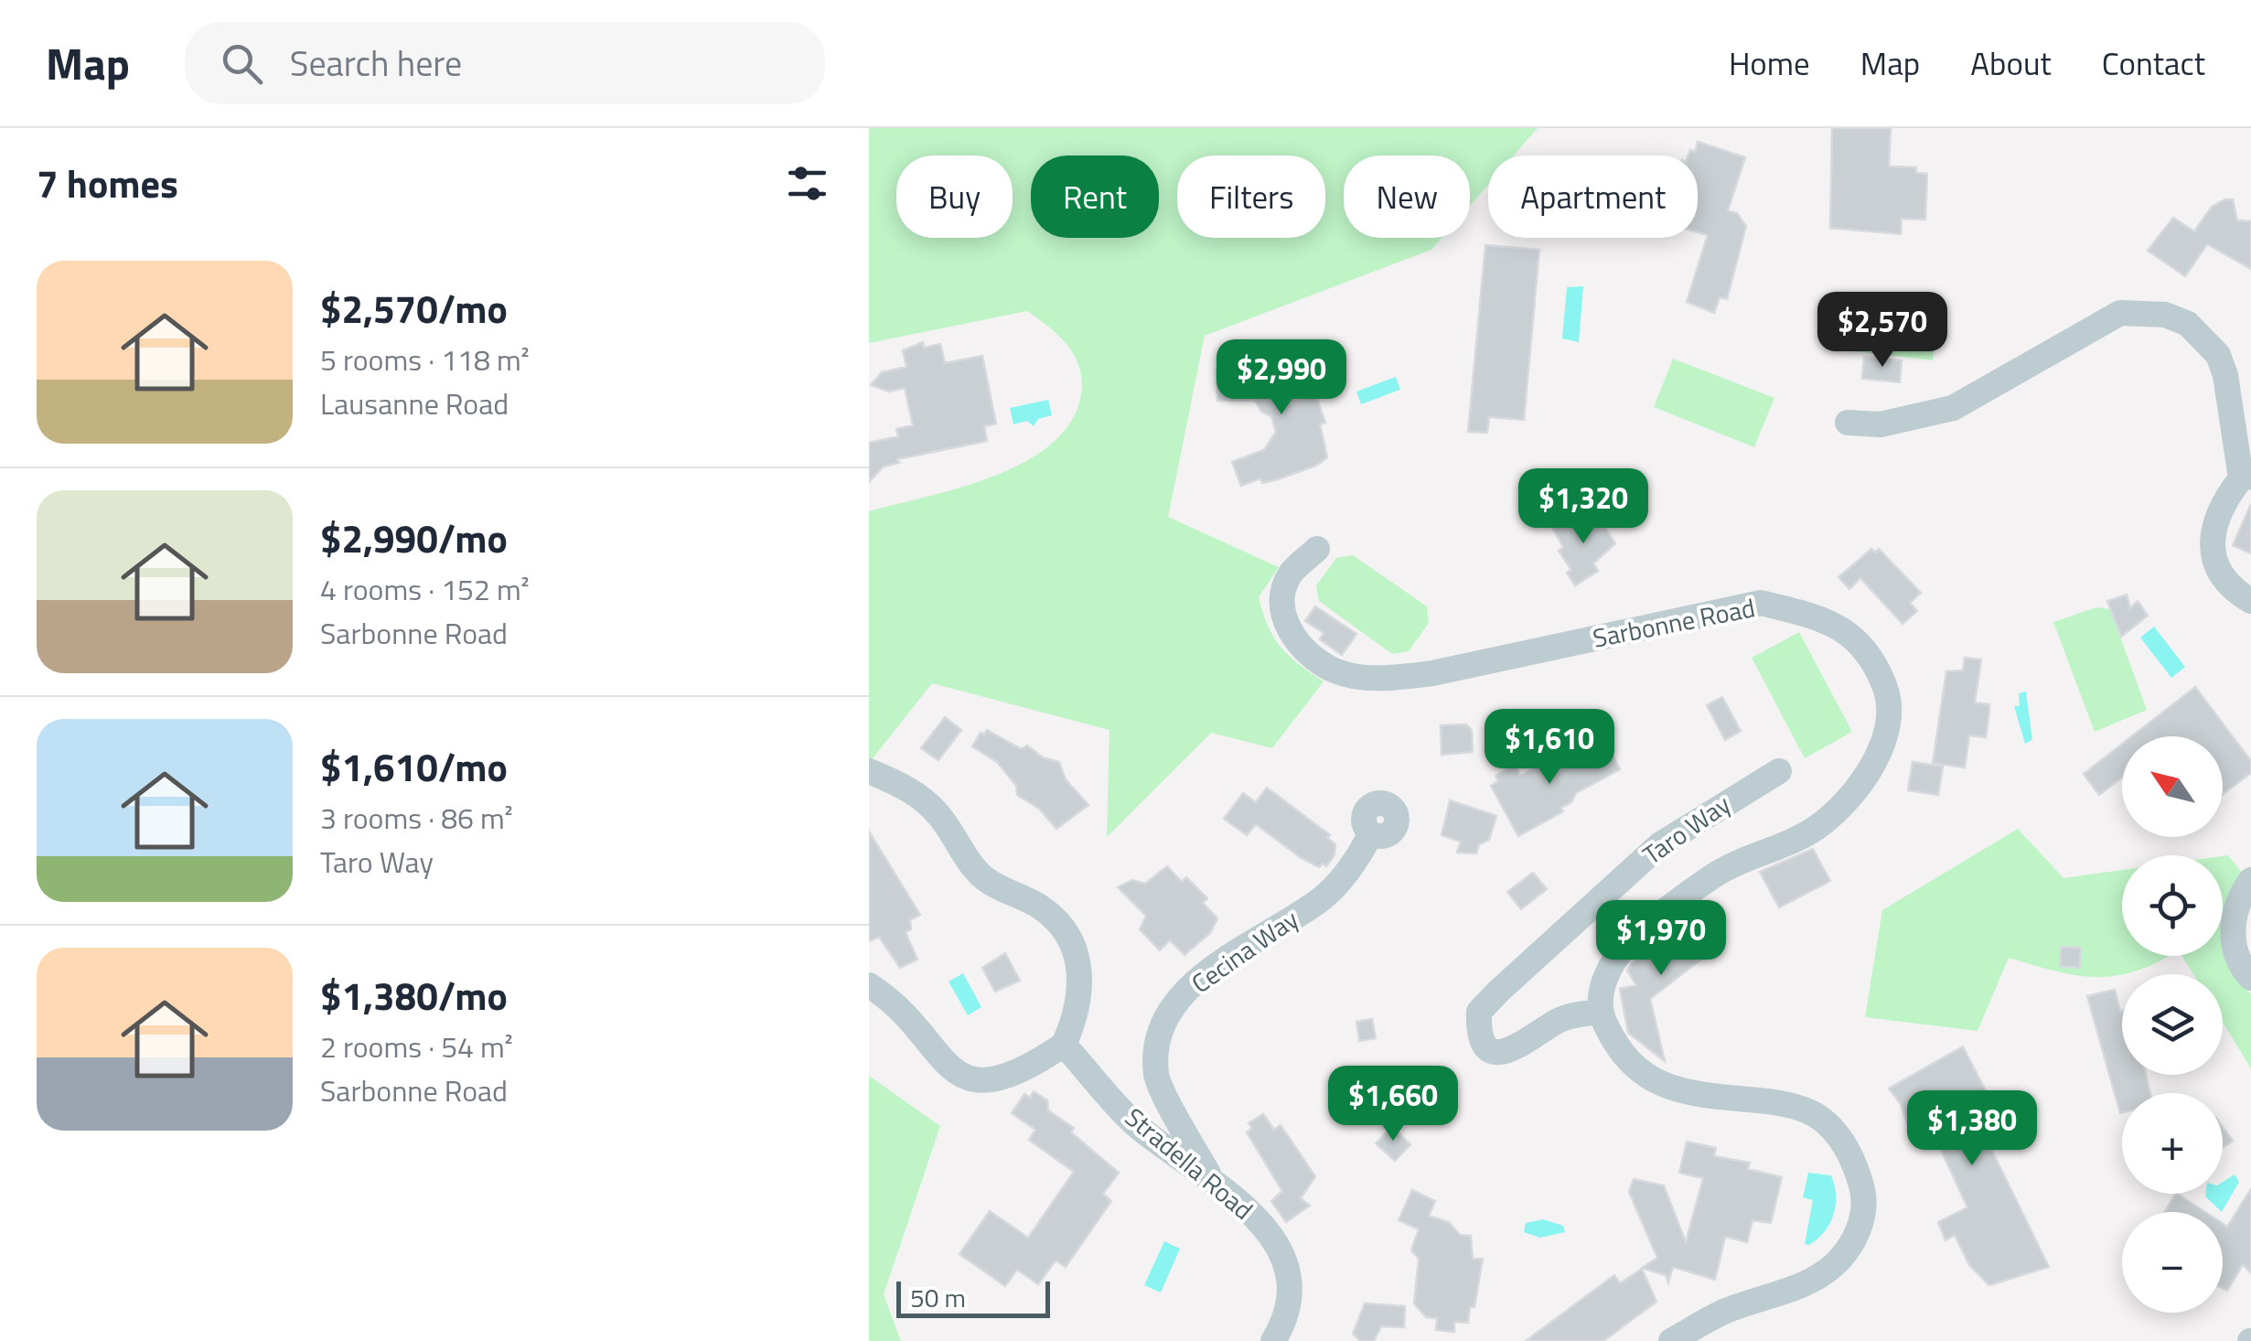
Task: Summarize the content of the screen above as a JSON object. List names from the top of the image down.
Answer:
{
  "streets": {
    "street": [
      "Sarbonne Road",
      "Taro Way",
      "Cecina Way",
      "Stradella Road"
    ]
  },
  "crossings": [
    ["Sarbonne Road", "Taro Way"],
    ["Cecina Way", "Stradella Road"]
  ],
  "scale_bar": "50 m",
  "north": "top left",
  "page": {
    "header": "Map",
    "search": "Search here",
    "nav": [
      "Home",
      "Map",
      "About",
      "Contact"
    ],
    "heading": "7 homes",
    "chip": [
      "Buy",
      "Rent",
      "Filters",
      "New",
      "Apartment"
    ],
    "list": [
      {
        "name": "$2,570/mo",
        "note": "5 rooms · 118 m² · Lausanne Road"
      },
      {
        "name": "$2,990/mo",
        "note": "4 rooms · 152 m² · Sarbonne Road"
      },
      {
        "name": "$1,610/mo",
        "note": "3 rooms · 86 m² · Taro Way"
      },
      {
        "name": "$1,380/mo",
        "note": "2 rooms · 54 m² · Sarbonne Road"
      }
    ],
    "price": [
      "$2,570",
      "$2,990",
      "$1,320",
      "$1,610",
      "$1,970",
      "$1,660",
      "$1,380"
    ],
    "map_buttons": ["+", "−"],
    "scale": "50 m"
  }
}
